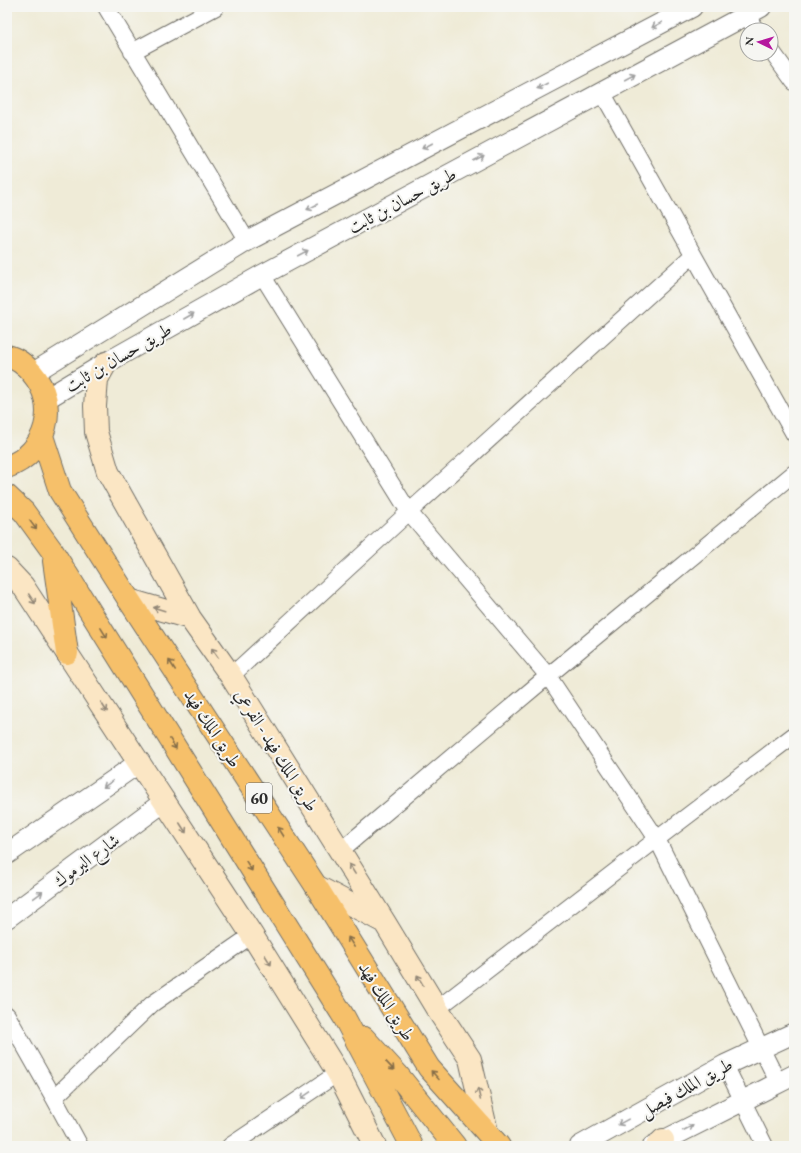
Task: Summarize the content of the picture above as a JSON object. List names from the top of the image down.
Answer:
{
  "streets": {
    "highway": ["طريق الملك فهد", "60"],
    "main road": ["طريق الملك فهد - الفرعي"],
    "street": ["طريق حسان بن ثابت", "شارع اليرموك", "طريق الملك فيصل"]
  },
  "crossings": [
    ["طريق حسان بن ثابت", "طريق الملك فهد - الفرعي"],
    ["طريق الملك فهد", "طريق الملك فهد - الفرعي"]
  ],
  "north": "left"
}
